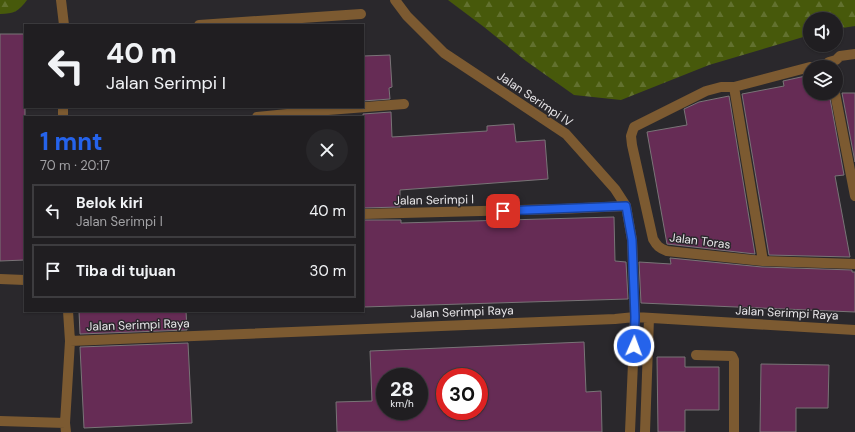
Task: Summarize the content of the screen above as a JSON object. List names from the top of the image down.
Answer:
{
  "streets": {
    "street": [
      "Jalan Serimpi IV",
      "Jalan Serimpi I",
      "Jalan Toras",
      "Jalan Serimpi Raya"
    ]
  },
  "crossings": [
    ["Jalan Serimpi IV", "Jalan Serimpi I"],
    ["Jalan Serimpi IV", "Jalan Serimpi Raya"]
  ],
  "page": {
    "turn": ["40 m", "Jalan Serimpi I"],
    "heading": ["1 mnt", "70 m · 20:17"],
    "list": [
      {
        "name": "Belok kiri",
        "note": "Jalan Serimpi I",
        "value": "40 m"
      },
      {
        "name": "Tiba di tujuan",
        "value": "30 m"
      }
    ],
    "speed": "28 km/h",
    "limit": "30"
  }
}
